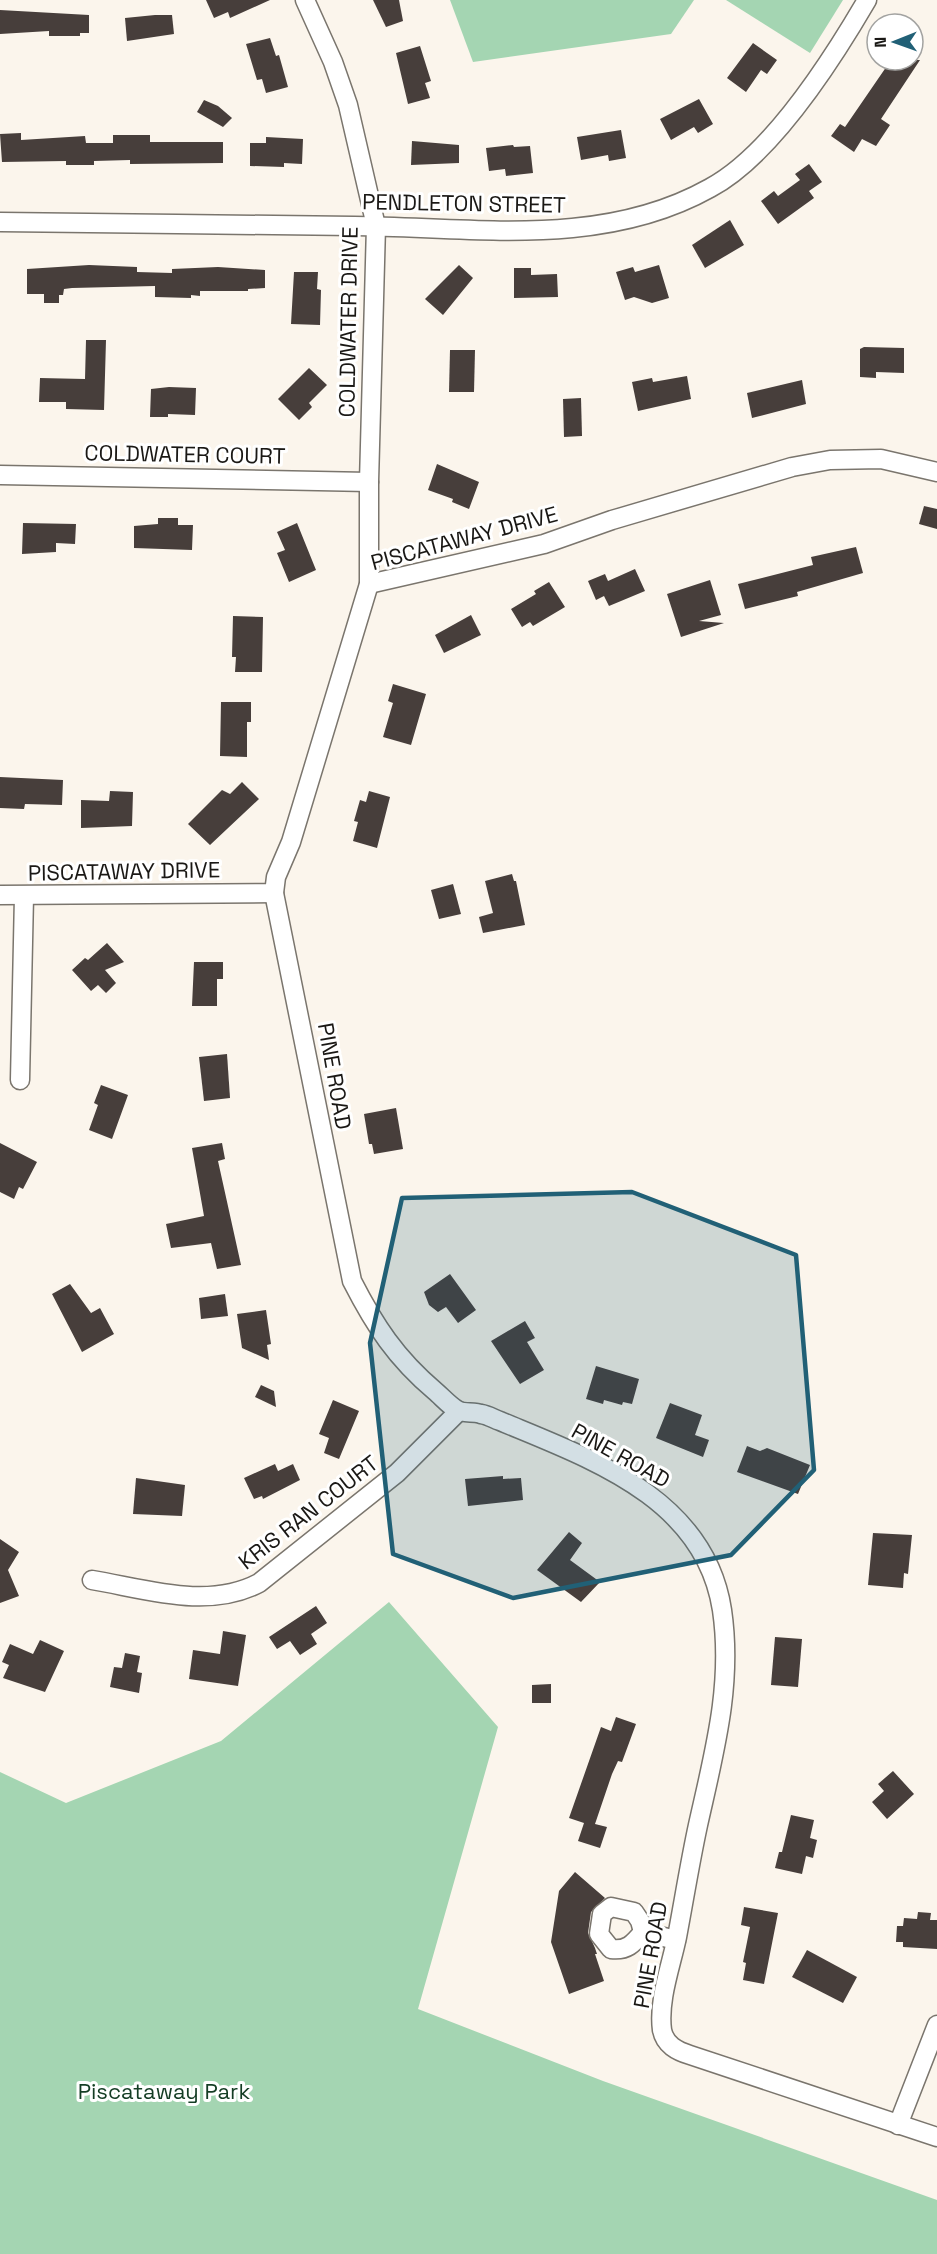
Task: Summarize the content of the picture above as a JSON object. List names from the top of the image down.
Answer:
{
  "streets": {
    "street": [
      "PENDLETON STREET",
      "COLDWATER DRIVE",
      "COLDWATER COURT",
      "PISCATAWAY DRIVE",
      "PINE ROAD",
      "KRIS RAN COURT"
    ]
  },
  "crossings": [
    ["PENDLETON STREET", "COLDWATER DRIVE"],
    ["COLDWATER DRIVE", "COLDWATER COURT"],
    ["COLDWATER DRIVE", "PISCATAWAY DRIVE"],
    ["PISCATAWAY DRIVE", "PINE ROAD"],
    ["PINE ROAD", "KRIS RAN COURT"]
  ],
  "parks": ["Piscataway Park"],
  "north": "left"
}
